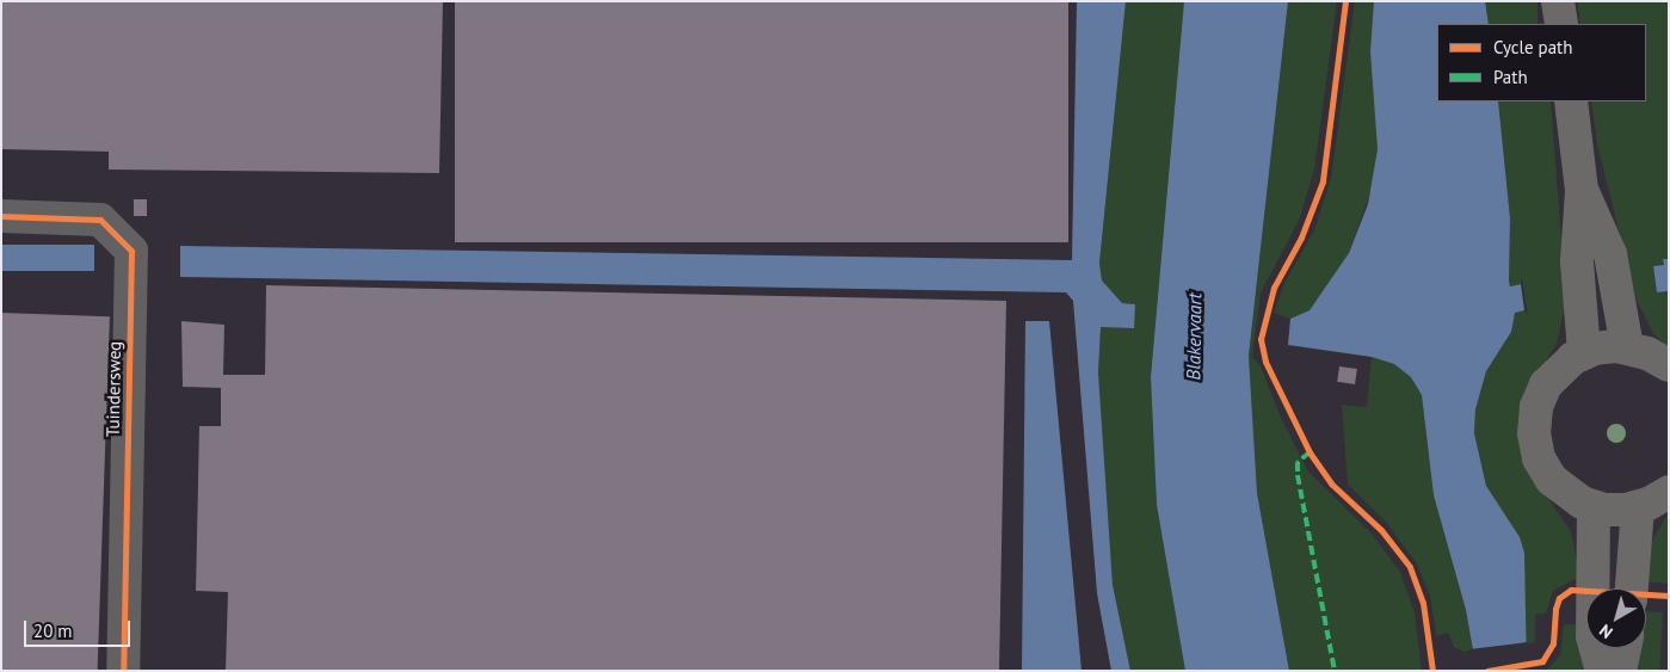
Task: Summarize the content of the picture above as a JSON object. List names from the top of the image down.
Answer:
{
  "streets": {
    "street": ["Tuindersweg"]
  },
  "water": ["Blakervaart"],
  "legend": ["Cycle path", "Path"],
  "scale_bar": "20 m",
  "north": "bottom left"
}
